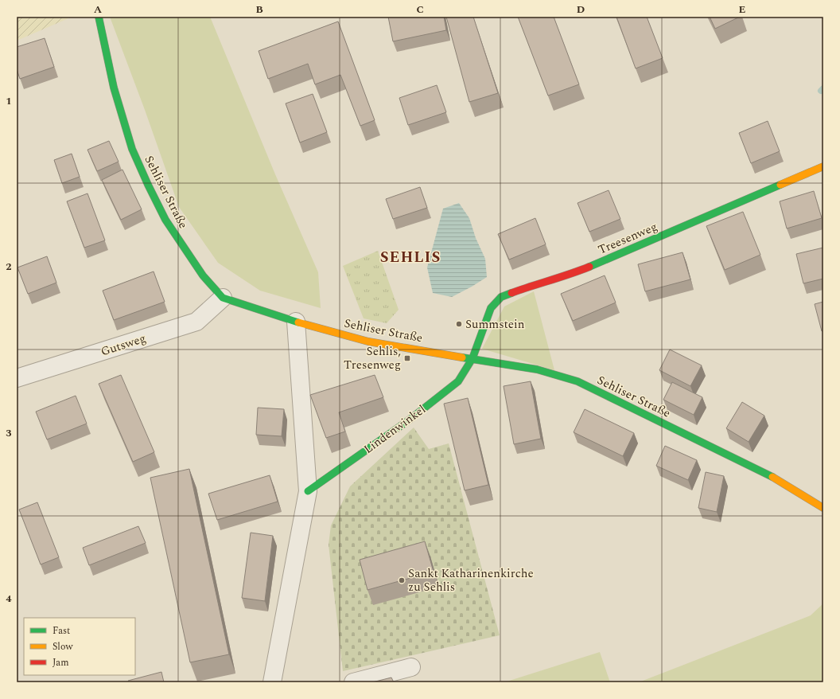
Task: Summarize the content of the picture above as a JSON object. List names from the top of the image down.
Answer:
{
  "streets": {
    "street": [
      "Sehliser Straße",
      "Treesenweg",
      "Gutsweg",
      "Lindenwinkel"
    ]
  },
  "crossings": [
    ["Sehliser Straße", "Treesenweg"],
    ["Sehliser Straße", "Gutsweg"],
    ["Sehliser Straße", "Lindenwinkel"],
    ["Treesenweg", "Lindenwinkel"]
  ],
  "districts": ["SEHLIS"],
  "places": {
    "other": ["Summstein", "Sankt Katharinenkirche zu Sehlis"],
    "transit": ["Sehlis, Tresenweg"]
  },
  "legend": ["Fast", "Slow", "Jam"],
  "grid": {
    "columns": [
      "A",
      "B",
      "C",
      "D",
      "E"
    ],
    "rows": [
      "1",
      "2",
      "3",
      "4"
    ]
  }
}
